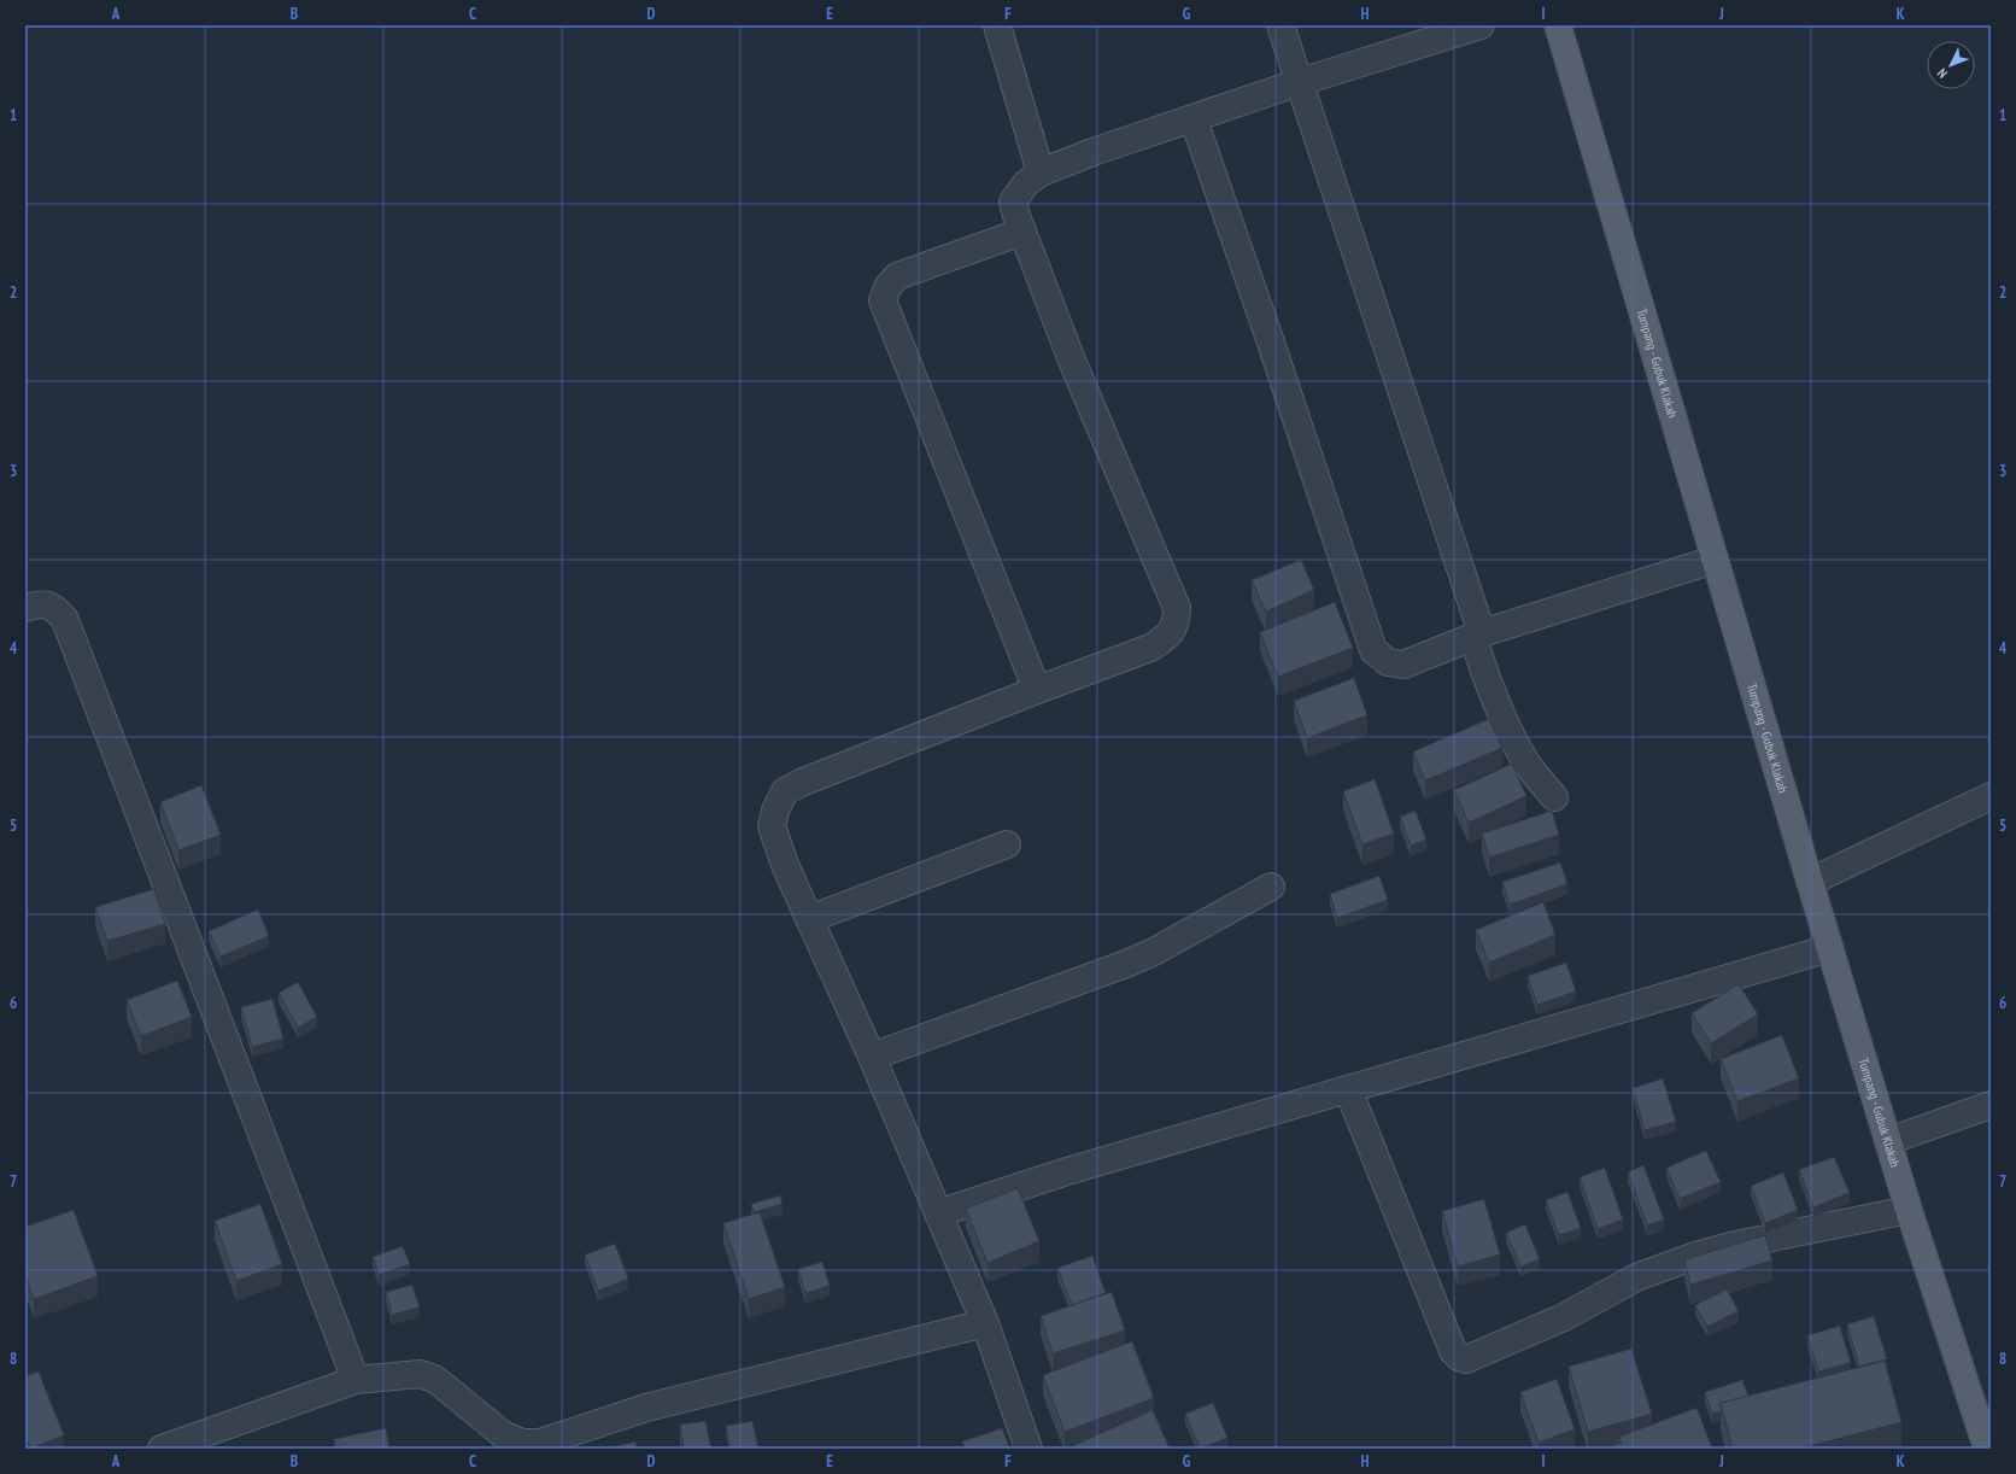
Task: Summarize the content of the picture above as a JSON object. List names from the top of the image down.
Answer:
{
  "streets": {
    "main road": ["Tumpang - Gubuk Klakah"]
  },
  "north": "bottom left",
  "grid": {
    "columns": [
      "A",
      "B",
      "C",
      "D",
      "E",
      "F",
      "G",
      "H",
      "I",
      "J",
      "K"
    ],
    "rows": [
      "1",
      "2",
      "3",
      "4",
      "5",
      "6",
      "7",
      "8"
    ]
  }
}
